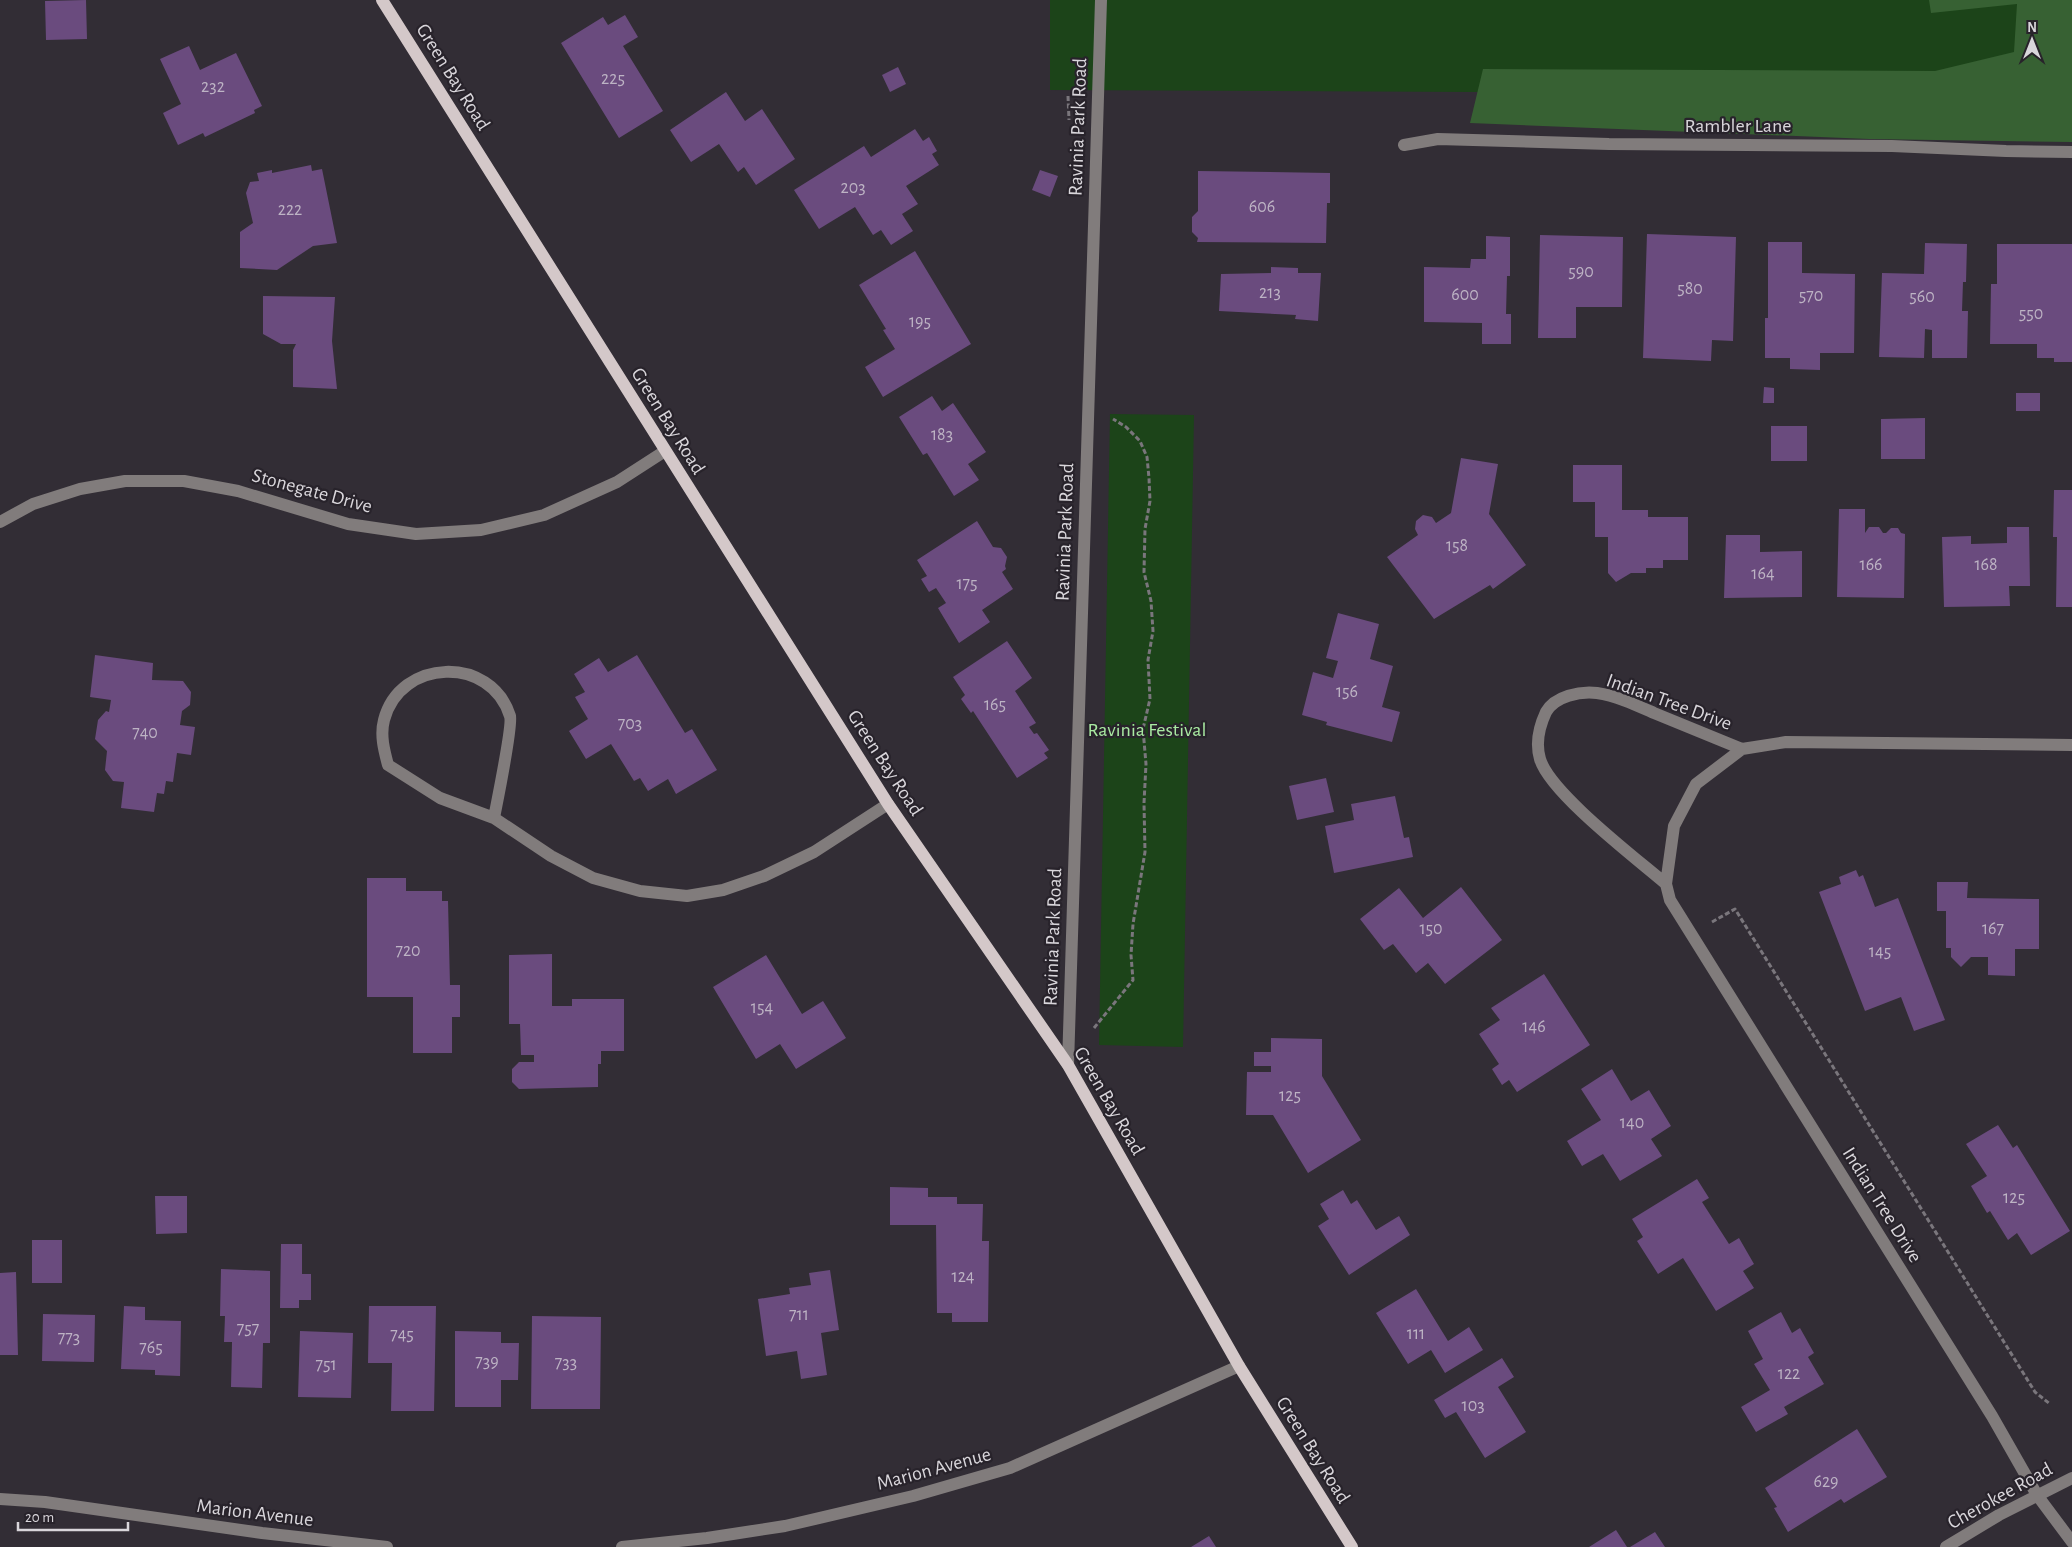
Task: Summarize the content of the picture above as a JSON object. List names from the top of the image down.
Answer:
{
  "streets": {
    "main road": ["Green Bay Road"],
    "street": [
      "Rambler Lane",
      "Ravinia Park Road",
      "Stonegate Drive",
      "Indian Tree Drive",
      "Marion Avenue",
      "Cherokee Road"
    ]
  },
  "crossings": [
    ["Green Bay Road", "Ravinia Park Road"],
    ["Green Bay Road", "Stonegate Drive"],
    ["Green Bay Road", "Marion Avenue"],
    ["Indian Tree Drive", "Cherokee Road"]
  ],
  "parks": ["Ravinia Festival"],
  "house_numbers": [
    "225",
    "232",
    "203",
    "606",
    "222",
    "590",
    "580",
    "213",
    "600",
    "570",
    "560",
    "550",
    "195",
    "183",
    "158",
    "166",
    "168",
    "164",
    "175",
    "156",
    "165",
    "703",
    "740",
    "150",
    "167",
    "720",
    "145",
    "154",
    "146",
    "125",
    "140",
    "125",
    "124",
    "711",
    "757",
    "111",
    "745",
    "773",
    "765",
    "739",
    "733",
    "751",
    "122",
    "103",
    "629"
  ],
  "scale_bar": "20 m",
  "north": "top"
}
